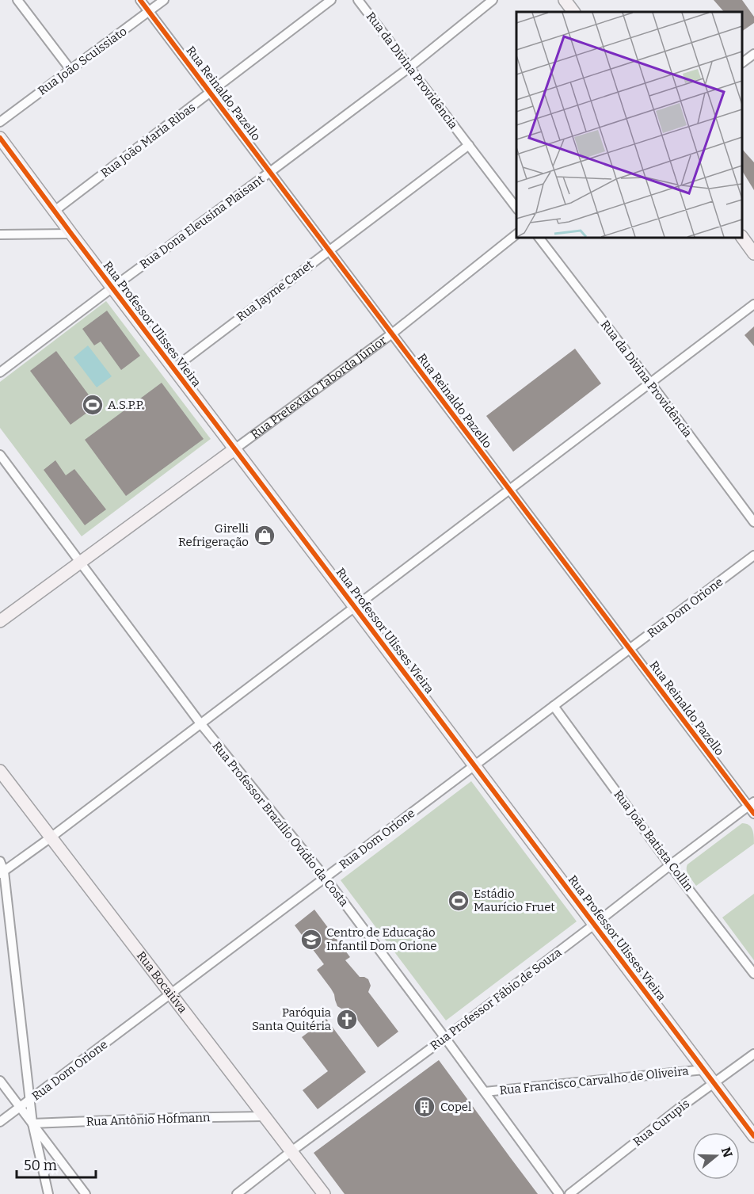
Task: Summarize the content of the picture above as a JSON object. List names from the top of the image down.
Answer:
{
  "streets": {
    "street": [
      "Rua João Scuissiato",
      "Rua da Divina Providência",
      "Rua Reinaldo Pazello",
      "Rua João Maria Ribas",
      "Rua Dona Eleusina Plaisant",
      "Rua Jayme Canet",
      "Rua Professor Ulisses Vieira",
      "Rua Pretextato Taborda Júnior",
      "Rua Dom Orione",
      "Rua Professor Brazílio Ovídio da Costa",
      "Rua João Batista Collin",
      "Rua Bocaiúva",
      "Rua Professor Fábio de Souza",
      "Rua Francisco Carvalho de Oliveira",
      "Rua Antônio Hofmann",
      "Rua Curupis"
    ]
  },
  "crossings": [
    ["Rua João Scuissiato", "Rua Reinaldo Pazello"],
    ["Rua da Divina Providência", "Rua Dona Eleusina Plaisant"],
    ["Rua da Divina Providência", "Rua Jayme Canet"],
    ["Rua Reinaldo Pazello", "Rua João Maria Ribas"],
    ["Rua Reinaldo Pazello", "Rua Dona Eleusina Plaisant"],
    ["Rua Reinaldo Pazello", "Rua Jayme Canet"],
    ["Rua Reinaldo Pazello", "Rua Pretextato Taborda Júnior"],
    ["Rua Reinaldo Pazello", "Rua Dom Orione"],
    ["Rua Reinaldo Pazello", "Rua Professor Fábio de Souza"],
    ["Rua João Maria Ribas", "Rua Professor Ulisses Vieira"],
    ["Rua Dona Eleusina Plaisant", "Rua Professor Ulisses Vieira"],
    ["Rua Jayme Canet", "Rua Professor Ulisses Vieira"],
    ["Rua Professor Ulisses Vieira", "Rua Pretextato Taborda Júnior"],
    ["Rua Professor Ulisses Vieira", "Rua Dom Orione"],
    ["Rua Professor Ulisses Vieira", "Rua Professor Fábio de Souza"],
    ["Rua Professor Ulisses Vieira", "Rua Francisco Carvalho de Oliveira"],
    ["Rua Professor Ulisses Vieira", "Rua Curupis"],
    ["Rua Pretextato Taborda Júnior", "Rua Professor Brazílio Ovídio da Costa"],
    ["Rua Dom Orione", "Rua Professor Brazílio Ovídio da Costa"],
    ["Rua Dom Orione", "Rua João Batista Collin"],
    ["Rua Dom Orione", "Rua Bocaiúva"],
    ["Rua Professor Brazílio Ovídio da Costa", "Rua Professor Fábio de Souza"],
    ["Rua Professor Brazílio Ovídio da Costa", "Rua Francisco Carvalho de Oliveira"],
    ["Rua João Batista Collin", "Rua Professor Fábio de Souza"],
    ["Rua Bocaiúva", "Rua Professor Fábio de Souza"],
    ["Rua Bocaiúva", "Rua Antônio Hofmann"]
  ],
  "places": {
    "sports": ["A.S.P.P.", "Estádio Maurício Fruet"],
    "shop": ["Girelli Refrigeração"],
    "school or university": ["Centro de Educação Infantil Dom Orione"],
    "church": ["Paróquia Santa Quitéria"],
    "building": ["Copel"]
  },
  "scale_bar": "50 m",
  "north": "right"
}
